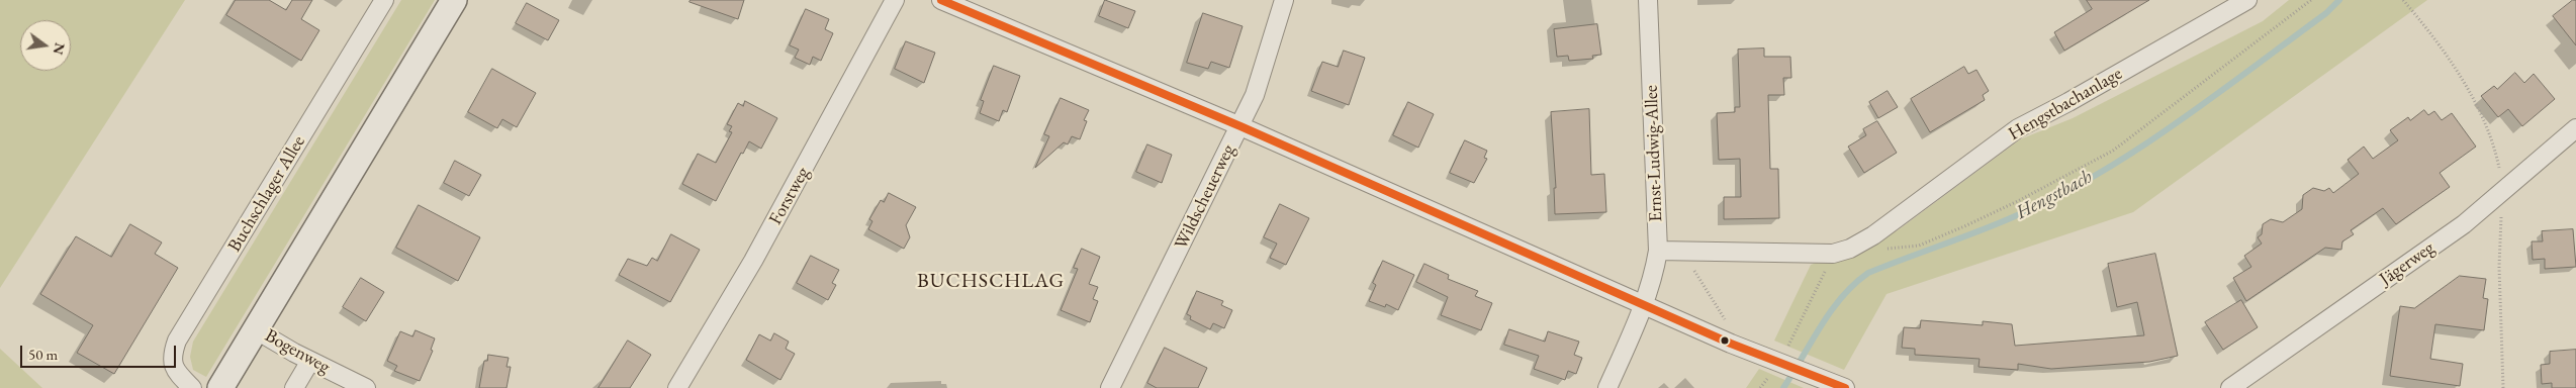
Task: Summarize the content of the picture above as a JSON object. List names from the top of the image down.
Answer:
{
  "streets": {
    "street": [
      "Hengstbachanlage",
      "Ernst-Ludwig-Allee",
      "Buchschlager Allee",
      "Forstweg",
      "Wildscheuerweg",
      "Jägerweg",
      "Bogenweg"
    ]
  },
  "crossings": [
    ["Hengstbachanlage", "Ernst-Ludwig-Allee"]
  ],
  "districts": ["BUCHSCHLAG"],
  "water": ["Hengstbach"],
  "scale_bar": "50 m",
  "north": "right"
}
